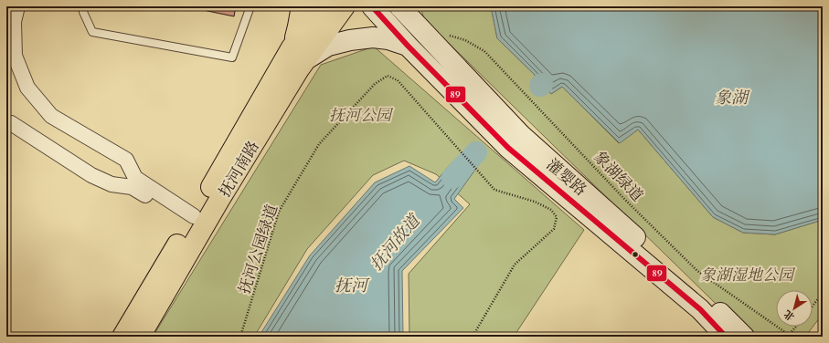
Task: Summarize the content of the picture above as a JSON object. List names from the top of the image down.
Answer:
{
  "streets": {
    "highway": ["抚河南路"],
    "main road": ["灌婴路"],
    "path": ["象湖绿道", "抚河公园绿道"]
  },
  "water": ["象湖", "抚河故道", "抚河"],
  "parks": ["抚河公园", "象湖湿地公园"],
  "lines": ["transit line 89"],
  "north": "bottom left"
}
